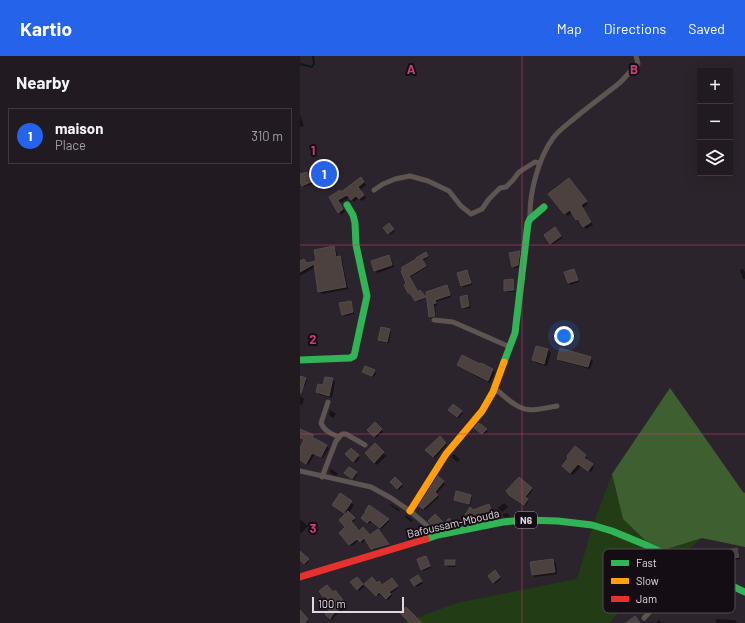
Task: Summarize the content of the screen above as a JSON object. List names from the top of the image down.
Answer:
{
  "streets": {
    "main road": ["N6", "Bafoussam-Mbouda"]
  },
  "legend": ["Fast", "Slow", "Jam"],
  "scale_bar": "100 m",
  "page": {
    "header": "Kartio",
    "nav": ["Map", "Directions", "Saved"],
    "heading": "Nearby",
    "map_buttons": ["+", "−"],
    "list": [
      {
        "mark": "1",
        "name": "maison",
        "note": "Place",
        "value": "310 m"
      }
    ],
    "pins": "1",
    "scale": "100 m"
  },
  "grid": {
    "columns": ["A", "B"],
    "rows": ["1", "2", "3"]
  }
}
